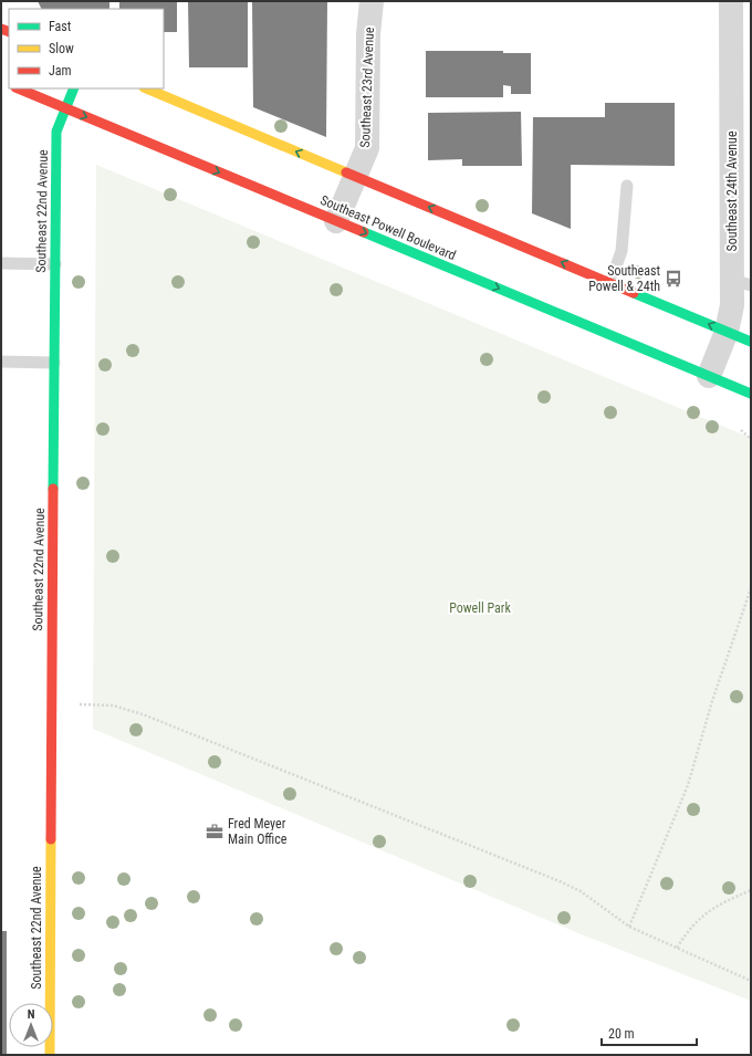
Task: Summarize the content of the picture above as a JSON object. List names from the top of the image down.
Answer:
{
  "streets": {
    "main road": ["Southeast 22nd Avenue", "Southeast Powell Boulevard"],
    "street": ["Southeast 23rd Avenue", "Southeast 24th Avenue"]
  },
  "crossings": [
    ["Southeast 23rd Avenue", "Southeast Powell Boulevard"],
    ["Southeast 24th Avenue", "Southeast Powell Boulevard"],
    ["Southeast 22nd Avenue", "Southeast Powell Boulevard"]
  ],
  "parks": ["Powell Park"],
  "places": {
    "bus stop": ["Southeast Powell & 24th"],
    "office": ["Fred Meyer Main Office"]
  },
  "legend": ["Fast", "Slow", "Jam"],
  "scale_bar": "20 m",
  "north": "top"
}
